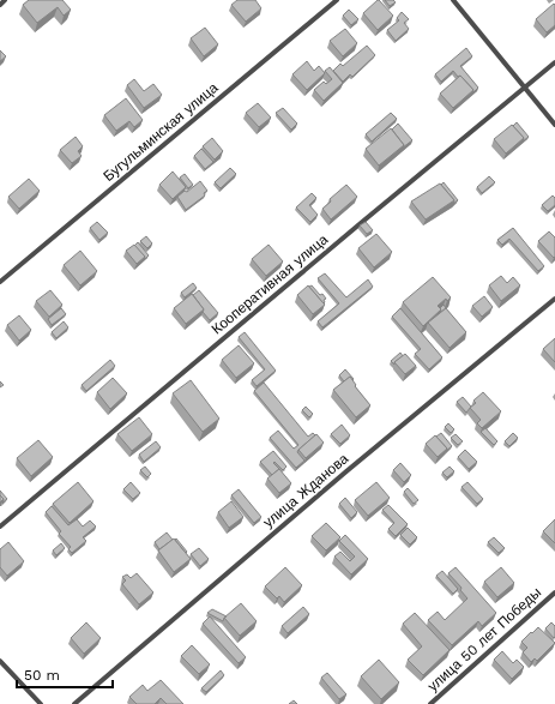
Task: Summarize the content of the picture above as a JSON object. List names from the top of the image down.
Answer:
{
  "streets": {
    "street": [
      "Бугульминская улица",
      "Кооперативная улица",
      "улица Жданова",
      "улица 50 лет Победы"
    ]
  },
  "scale_bar": "50 m"
}
